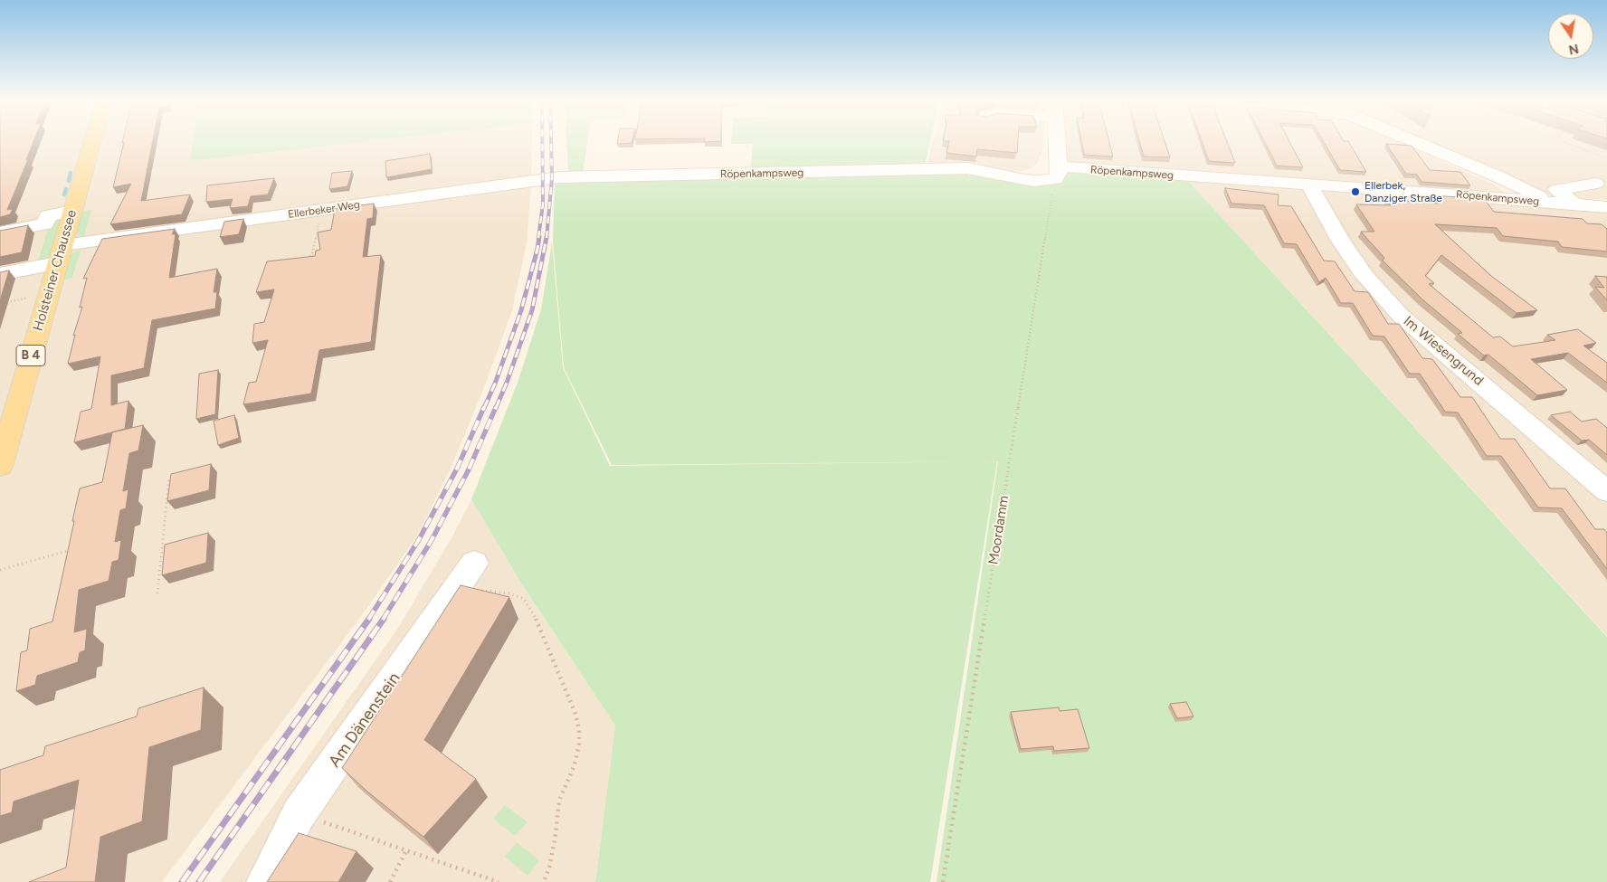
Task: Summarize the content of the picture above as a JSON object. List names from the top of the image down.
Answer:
{
  "streets": {
    "main road": ["Holsteiner Chaussee", "B 4"],
    "street": [
      "Röpenkampsweg",
      "Ellerbeker Weg",
      "Im Wiesengrund",
      "Am Dänenstein"
    ],
    "path": ["Moordamm"]
  },
  "crossings": [
    ["Röpenkampsweg", "Ellerbeker Weg"],
    ["Röpenkampsweg", "Im Wiesengrund"],
    ["Röpenkampsweg", "Moordamm"],
    ["Ellerbeker Weg", "Holsteiner Chaussee"]
  ],
  "places": ["Ellerbek, Danziger Straße"],
  "north": "bottom"
}
